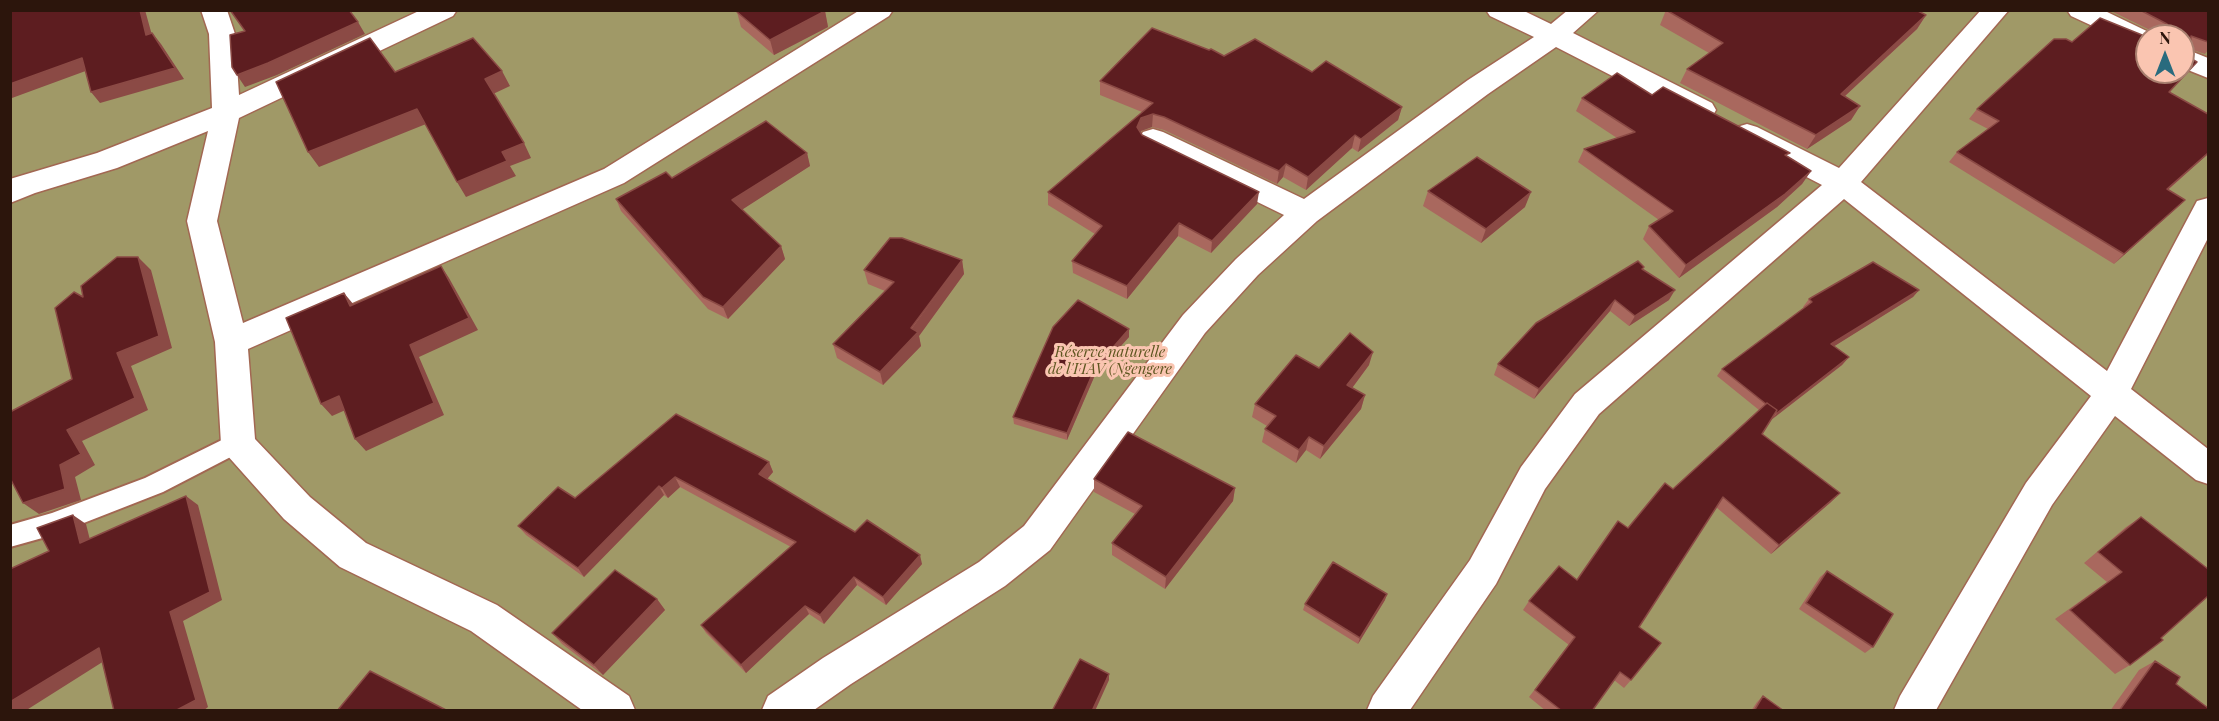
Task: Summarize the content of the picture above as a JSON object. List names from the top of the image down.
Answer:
{
  "parks": ["Réserve naturelle de l'ITAV (Ngengere"],
  "north": "top"
}
